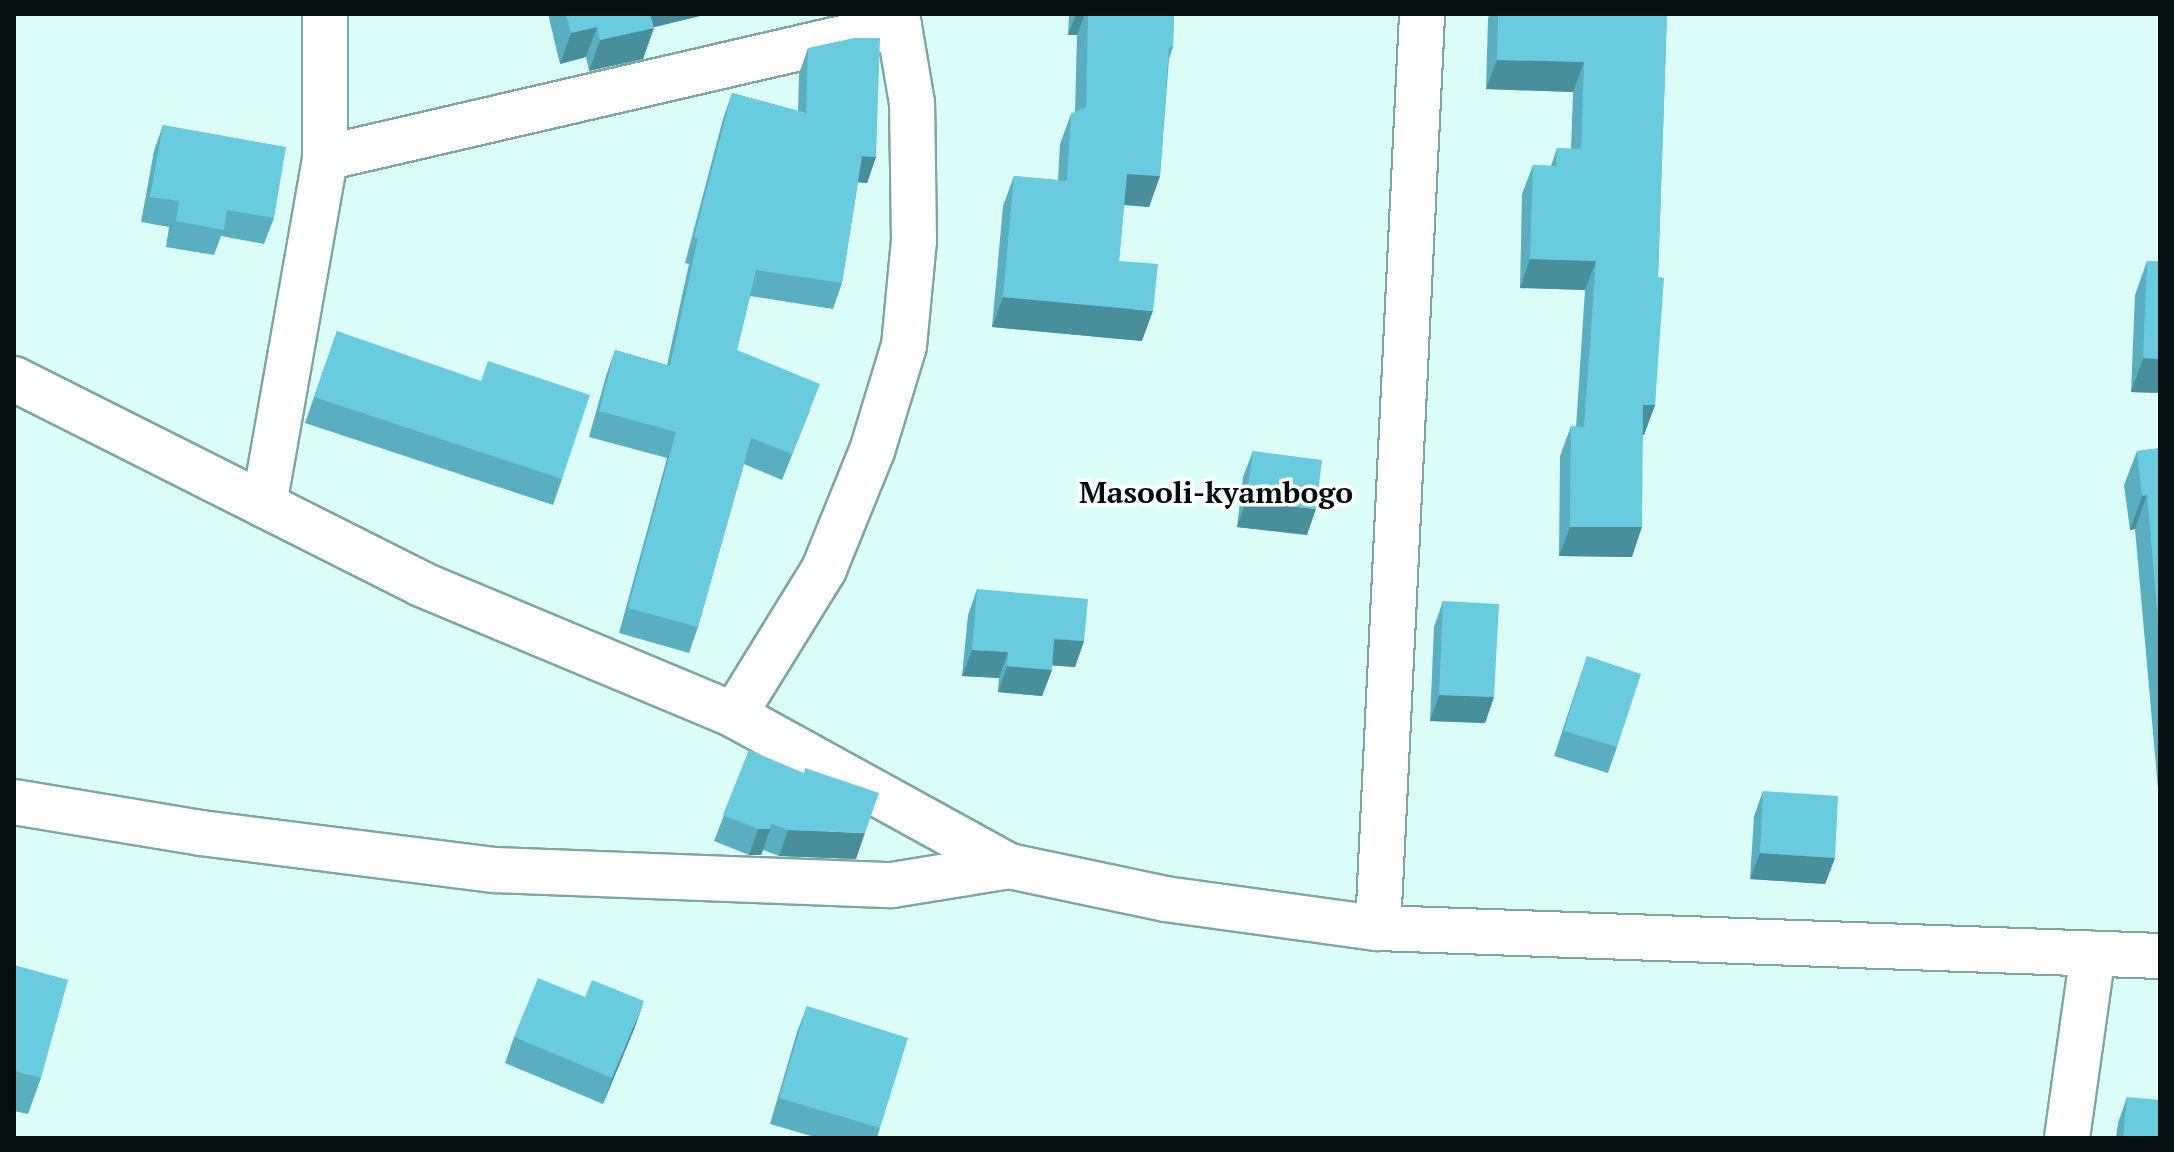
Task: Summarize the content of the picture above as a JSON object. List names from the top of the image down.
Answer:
{
  "districts": ["Masooli-kyambogo"]
}
